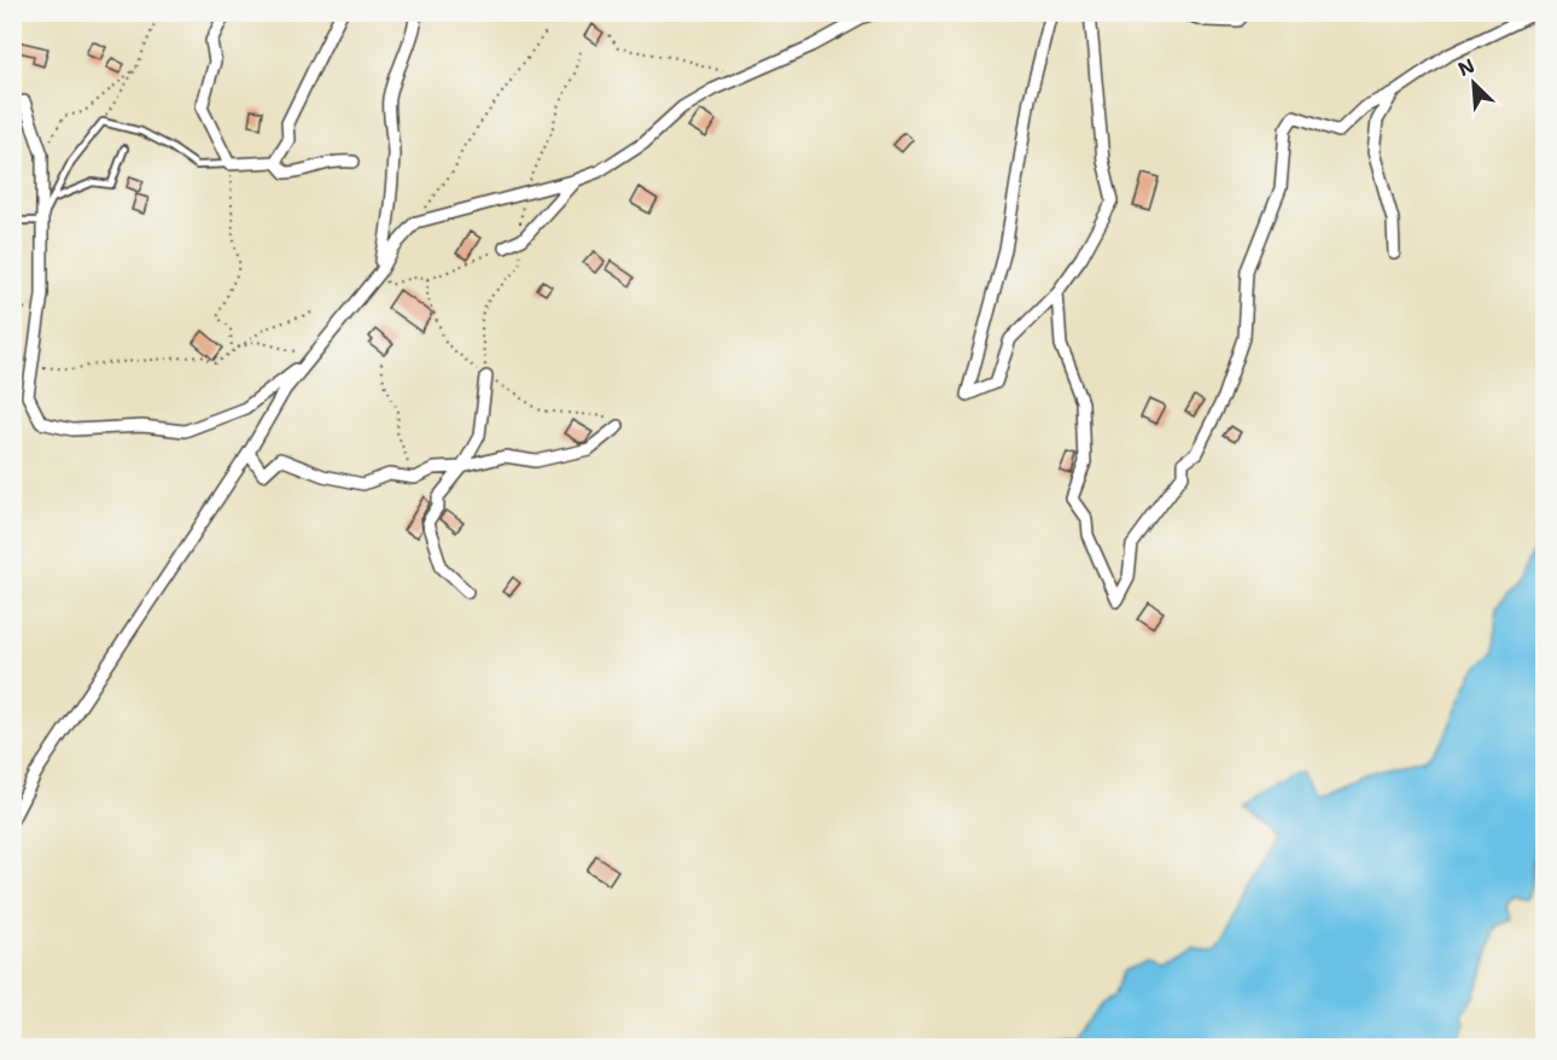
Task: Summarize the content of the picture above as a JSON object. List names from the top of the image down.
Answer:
{
  "north": "top left"
}
